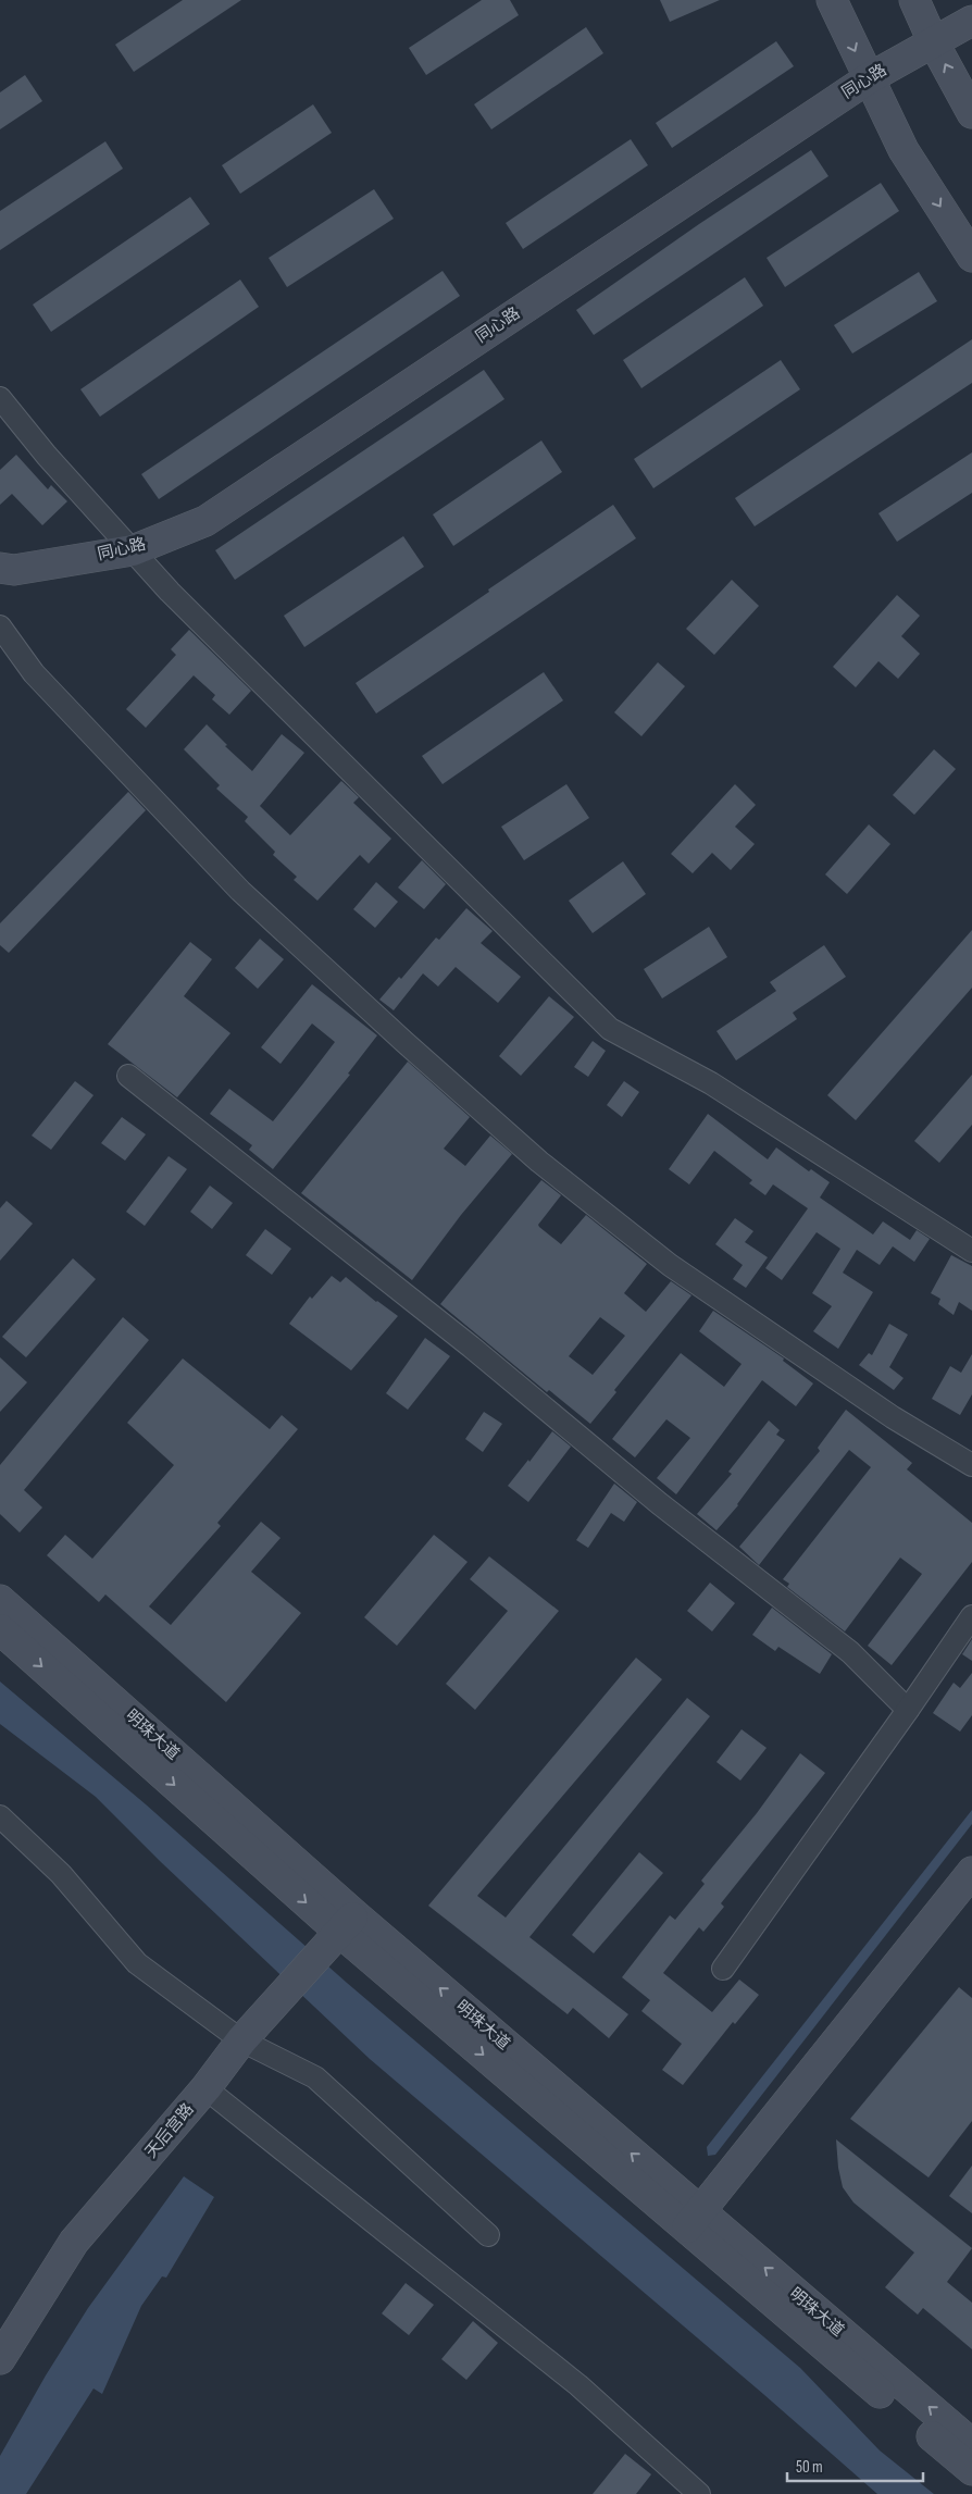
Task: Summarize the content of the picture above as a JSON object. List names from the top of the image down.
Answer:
{
  "streets": {
    "street": ["同心路", "明珠大道", "天后宫路"]
  },
  "crossings": [
    ["明珠大道", "天后宫路"]
  ],
  "scale_bar": "50 m"
}
